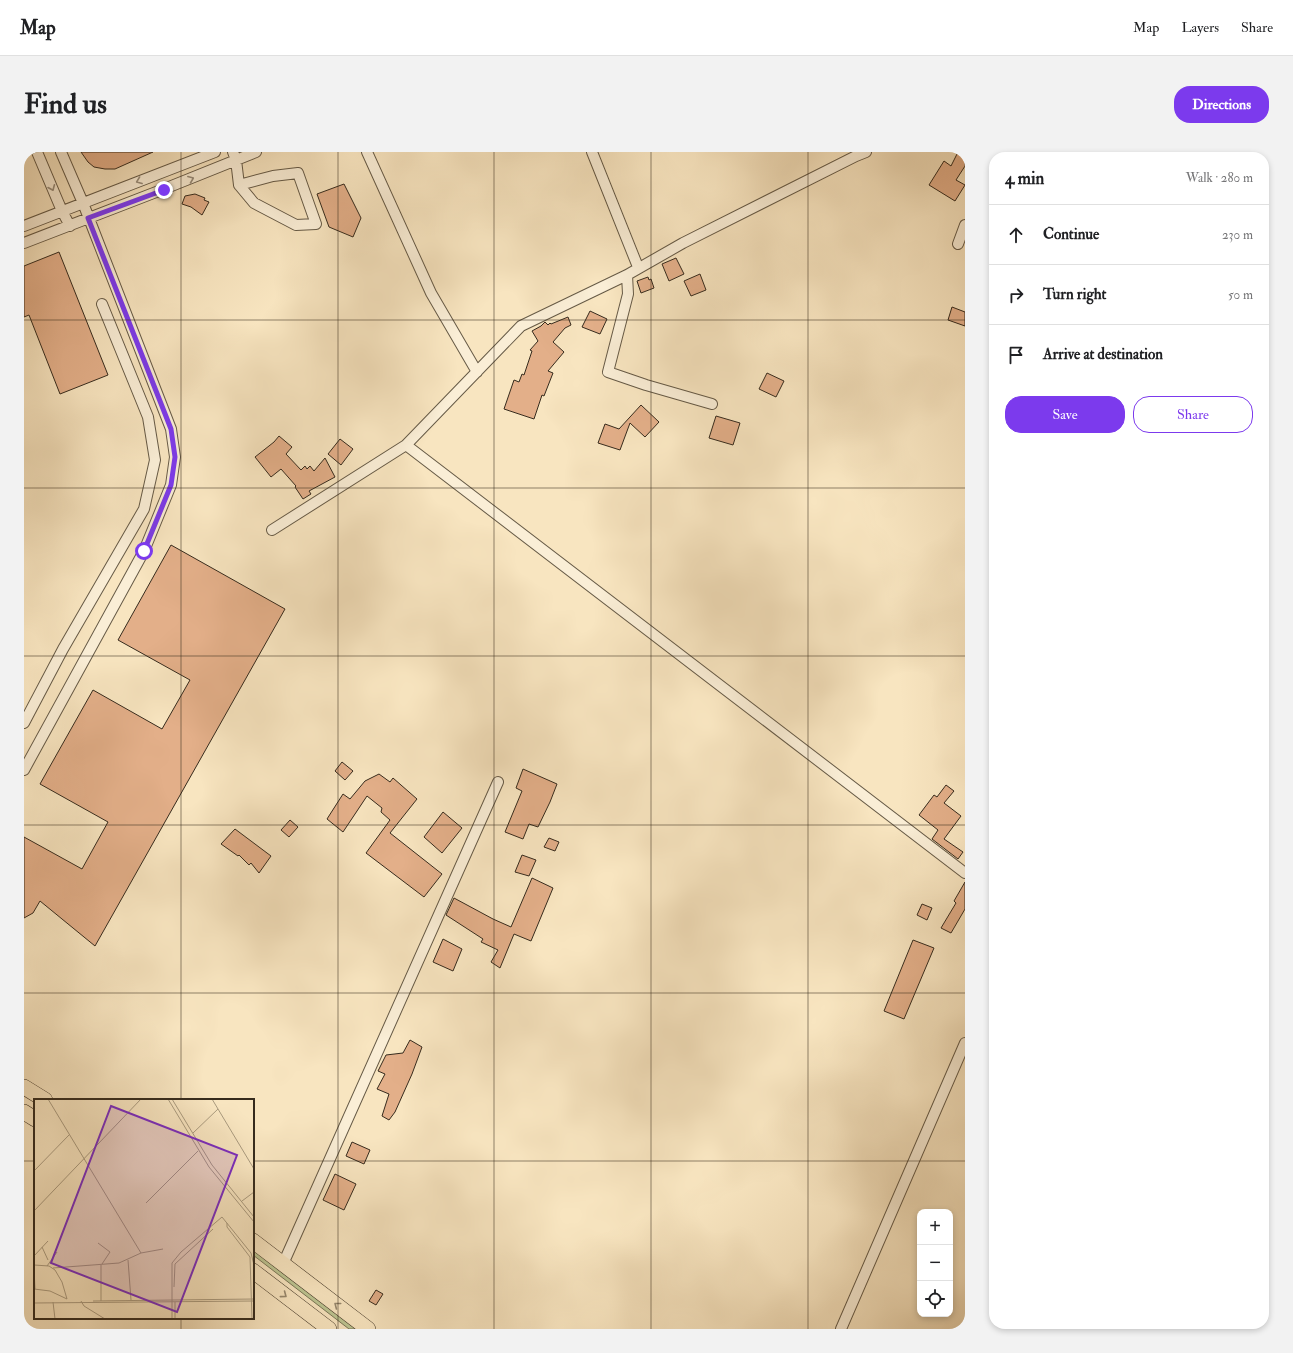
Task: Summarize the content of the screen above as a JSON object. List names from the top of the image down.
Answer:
{
  "page": {
    "header": "Map",
    "nav": ["Map", "Layers", "Share"],
    "buttons": [
      "Directions",
      ["Save", "Share"]
    ],
    "title": "Find us",
    "heading": ["4 min", "Walk · 280 m"],
    "list": [
      ["Continue", "230 m"],
      ["Turn right", "50 m"],
      "Arrive at destination"
    ],
    "map_buttons": ["+", "−"]
  }
}
